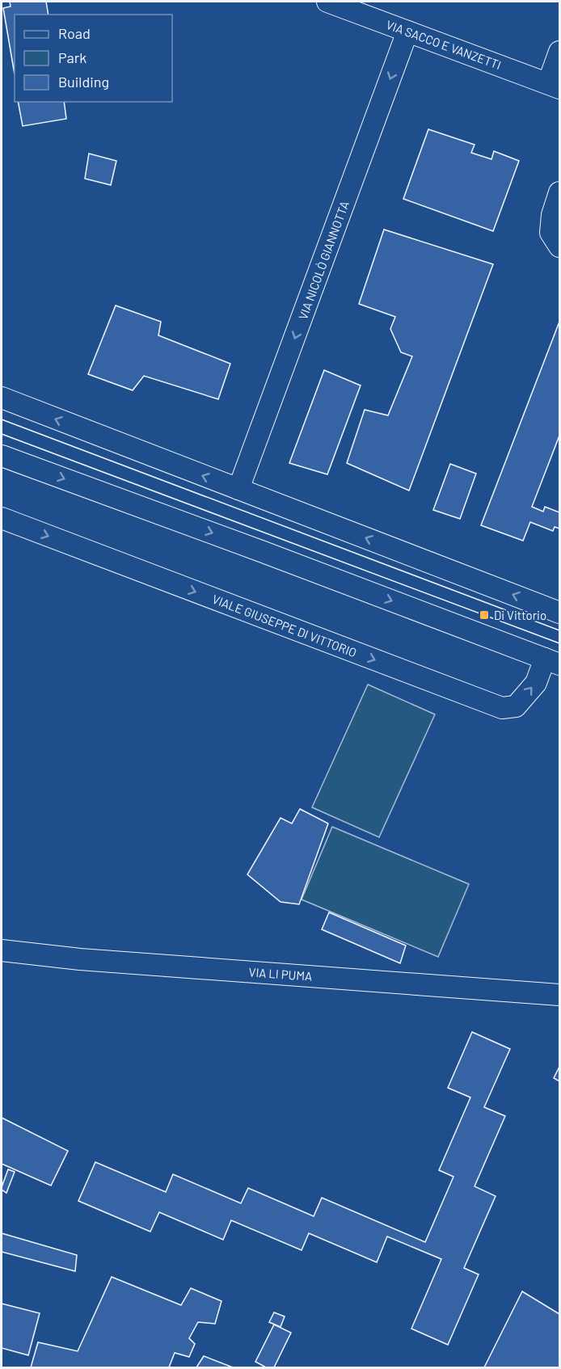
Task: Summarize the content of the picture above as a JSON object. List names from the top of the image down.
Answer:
{
  "streets": {
    "street": [
      "VIA SACCO E VANZETTI",
      "VIA NICOLÒ GIANNOTTA",
      "VIALE GIUSEPPE DI VITTORIO",
      "VIA LI PUMA"
    ]
  },
  "crossings": [
    ["VIA SACCO E VANZETTI", "VIA NICOLÒ GIANNOTTA"]
  ],
  "one_way": ["VIA NICOLÒ GIANNOTTA"],
  "places": {
    "transit": ["Di Vittorio"]
  },
  "legend": ["Road", "Park", "Building"]
}
